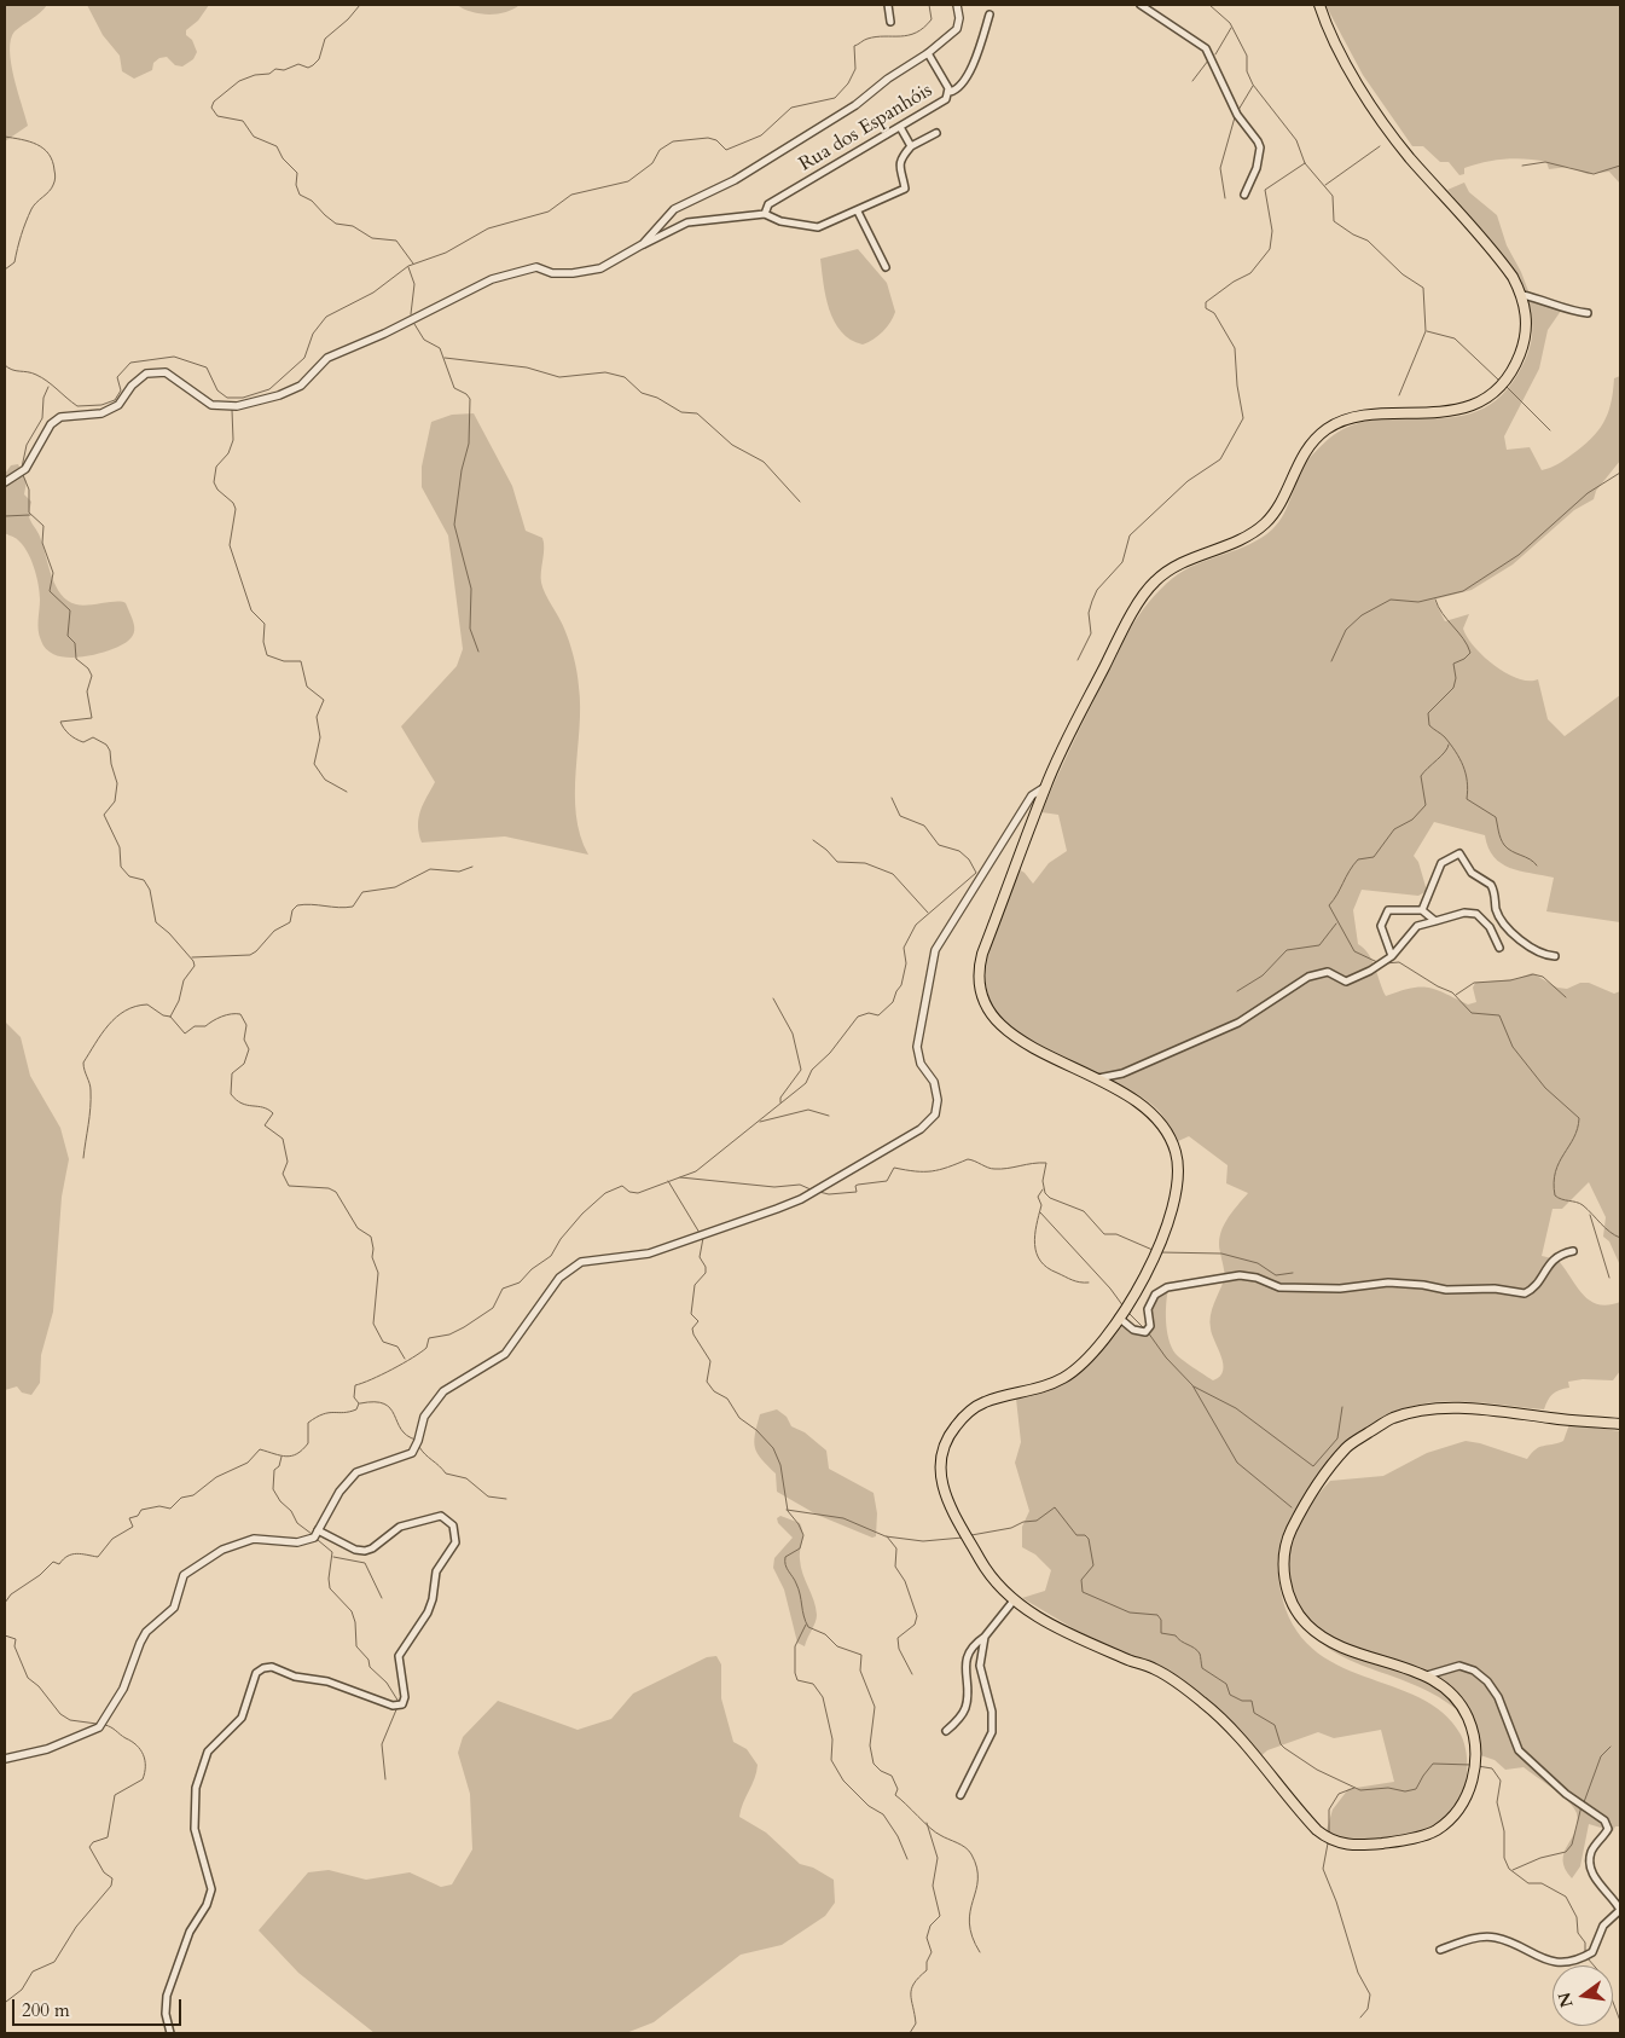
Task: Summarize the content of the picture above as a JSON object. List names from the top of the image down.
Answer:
{
  "streets": {
    "street": ["Rua dos Espanhóis"]
  },
  "scale_bar": "200 m",
  "north": "left"
}
